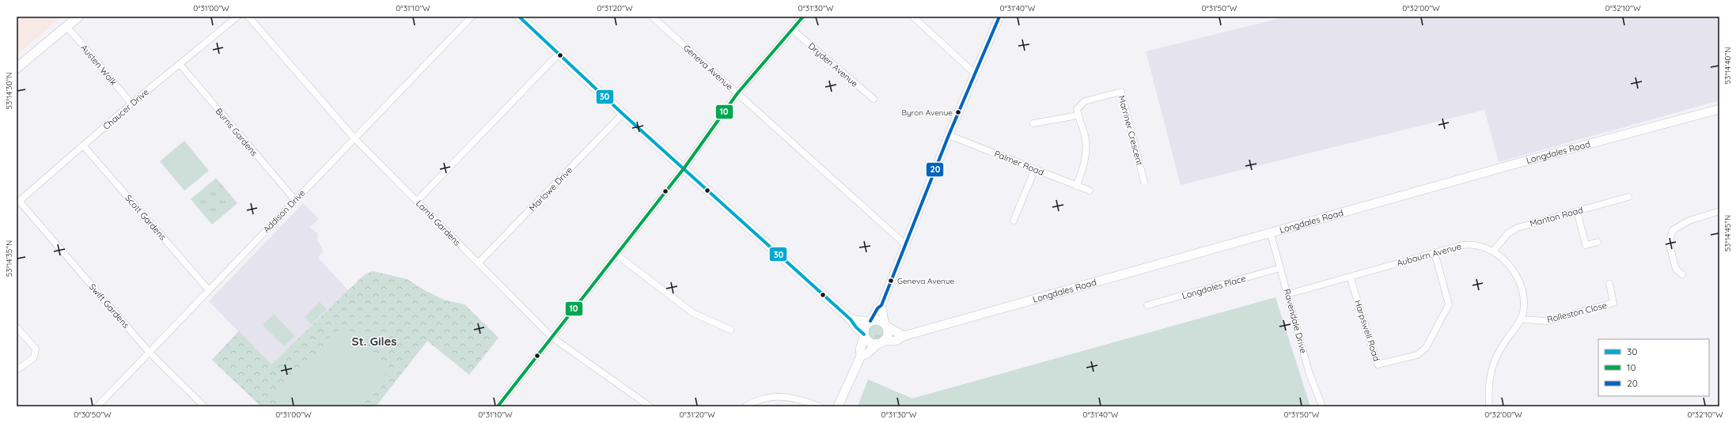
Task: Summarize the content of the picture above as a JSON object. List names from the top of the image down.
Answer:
{
  "streets": {
    "main road": ["Longdales Road"],
    "street": [
      "Austen Walk",
      "Dryden Avenue",
      "Geneva Avenue",
      "Chaucer Drive",
      "Marriner Crescent",
      "Burns Gardens",
      "Palmer Road",
      "Marlowe Drive",
      "Addison Drive",
      "Manton Road",
      "Scott Gardens",
      "Lamb Gardens",
      "Aubourn Avenue",
      "Longdales Place",
      "Swift Gardens",
      "Rolleston Close",
      "Ravendale Drive",
      "Harpswell Road"
    ]
  },
  "crossings": [
    ["Austen Walk", "Chaucer Drive"],
    ["Chaucer Drive", "Burns Gardens"],
    ["Chaucer Drive", "Scott Gardens"],
    ["Chaucer Drive", "Swift Gardens"],
    ["Burns Gardens", "Addison Drive"],
    ["Longdales Road", "Ravendale Drive"],
    ["Marlowe Drive", "Lamb Gardens"],
    ["Addison Drive", "Scott Gardens"],
    ["Addison Drive", "Lamb Gardens"],
    ["Addison Drive", "Swift Gardens"],
    ["Manton Road", "Aubourn Avenue"],
    ["Aubourn Avenue", "Rolleston Close"],
    ["Aubourn Avenue", "Ravendale Drive"],
    ["Aubourn Avenue", "Harpswell Road"],
    ["Longdales Place", "Ravendale Drive"]
  ],
  "districts": ["St. Giles"],
  "places": ["Byron Avenue", "Geneva Avenue"],
  "lines": ["transit line 30", "transit line 10", "transit line 20"],
  "legend": ["30", "10", "20"],
  "coordinates": [
    "0°31'00\"W",
    "0°31'10\"W",
    "0°31'20\"W",
    "0°31'30\"W",
    "0°31'40\"W",
    "0°31'50\"W",
    "0°32'00\"W",
    "0°32'10\"W",
    "53°14'40\"N",
    "53°14'30\"N",
    "53°14'45\"N",
    "53°14'35\"N",
    "0°30'50\"W"
  ]
}
